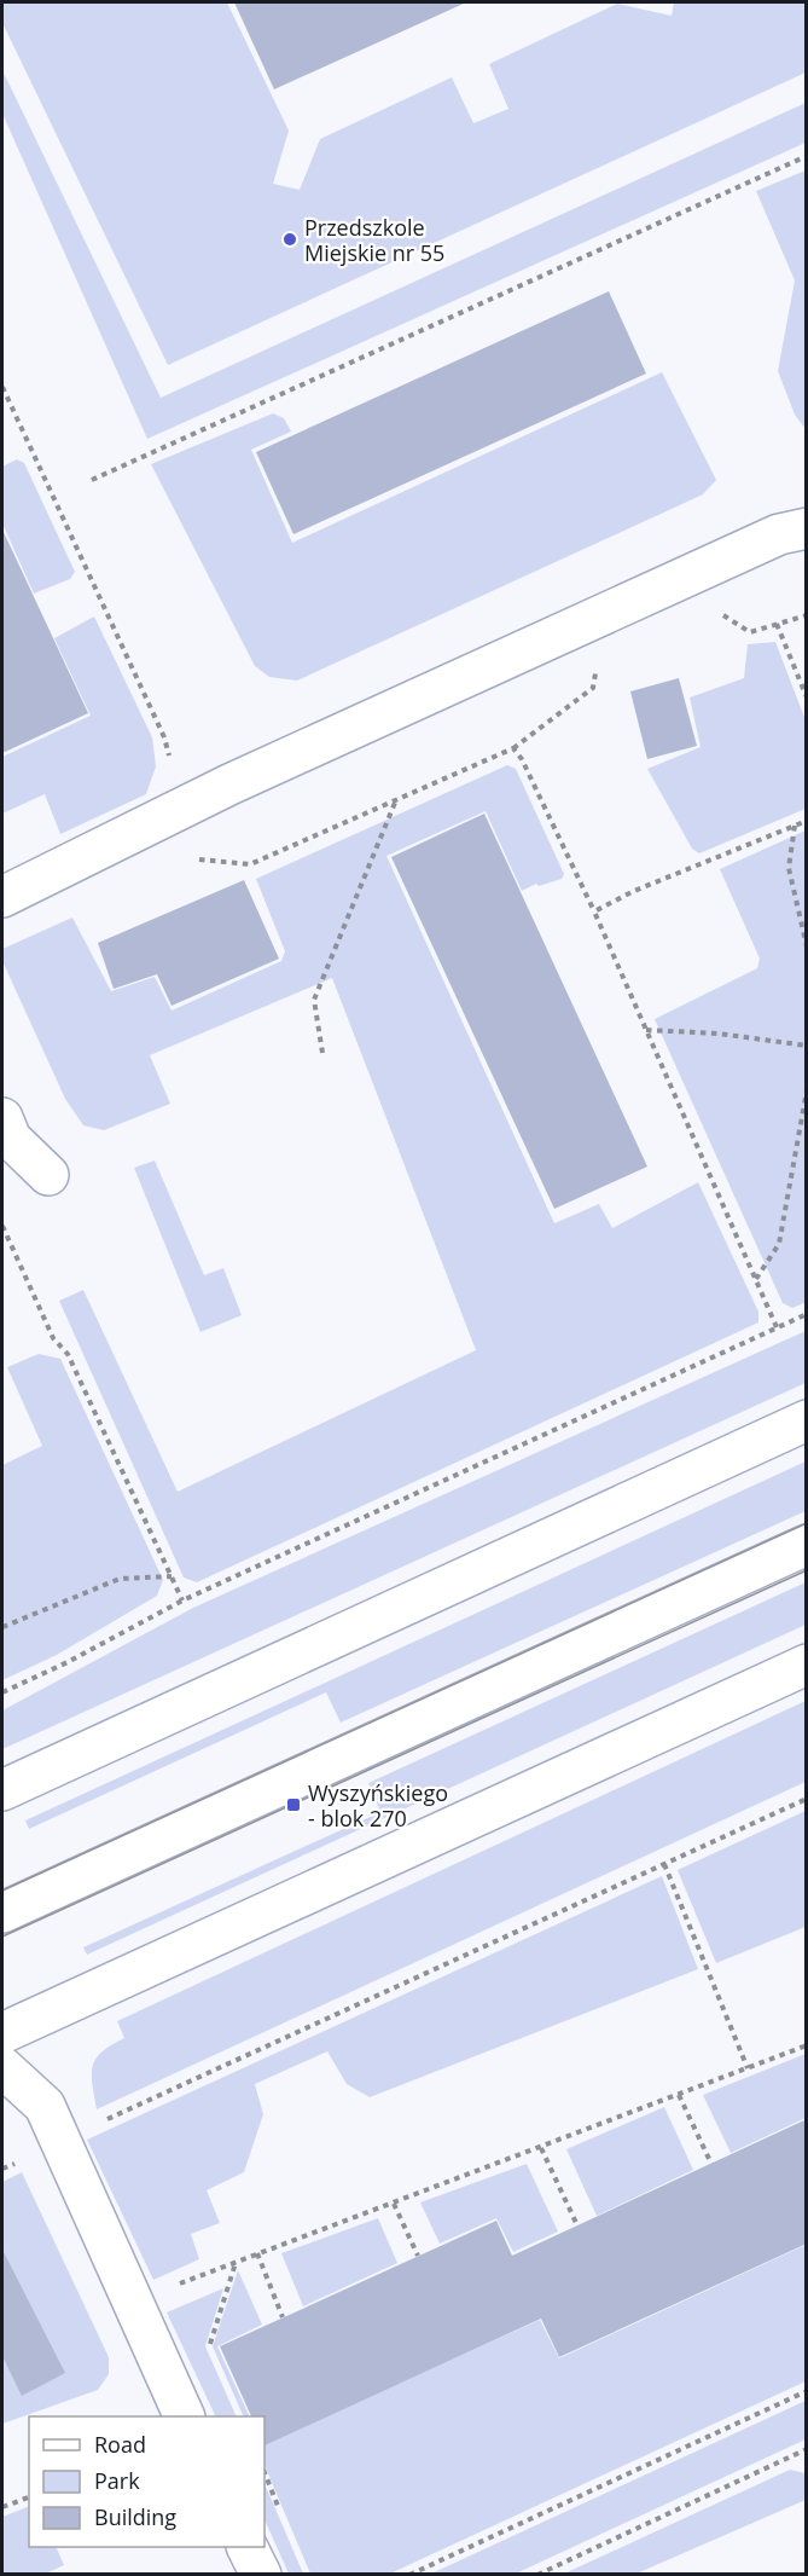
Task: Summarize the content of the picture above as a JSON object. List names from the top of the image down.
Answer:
{
  "places": {
    "other": ["Przedszkole Miejskie nr 55"],
    "transit": ["Wyszyńskiego - blok 270"]
  },
  "legend": ["Road", "Park", "Building"]
}
